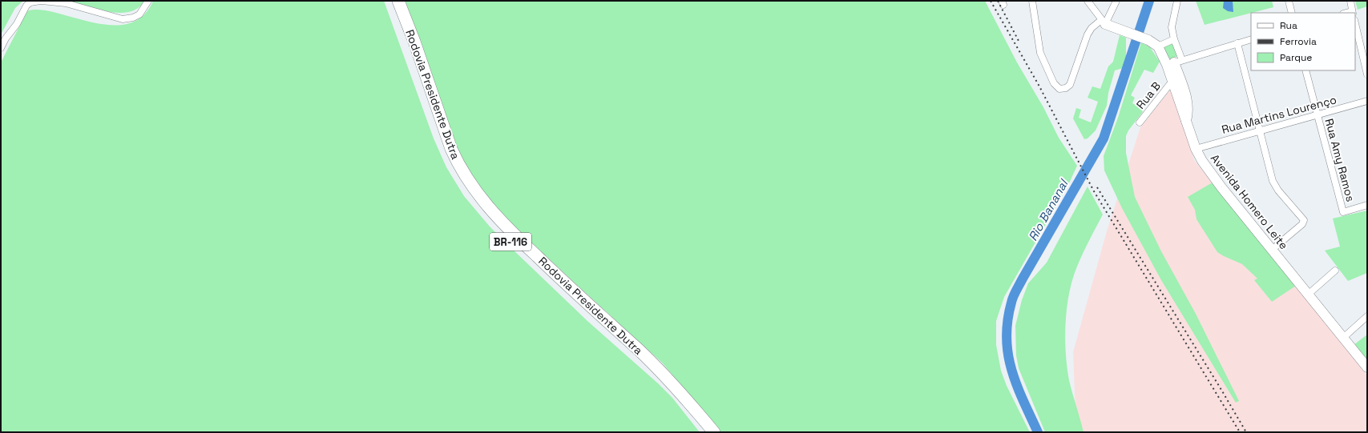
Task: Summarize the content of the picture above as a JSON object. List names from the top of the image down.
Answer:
{
  "streets": {
    "highway": ["Rodovia Presidente Dutra", "BR-116"],
    "street": [
      "Rua B",
      "Rua Martins Lourenço",
      "Rua Amy Ramos",
      "Avenida Homero Leite"
    ]
  },
  "crossings": [
    ["Rua B", "Avenida Homero Leite"],
    ["Rua Martins Lourenço", "Rua Amy Ramos"],
    ["Rua Martins Lourenço", "Avenida Homero Leite"]
  ],
  "water": ["Rio Bananal"],
  "legend": ["Rua", "Ferrovia", "Parque"]
}
